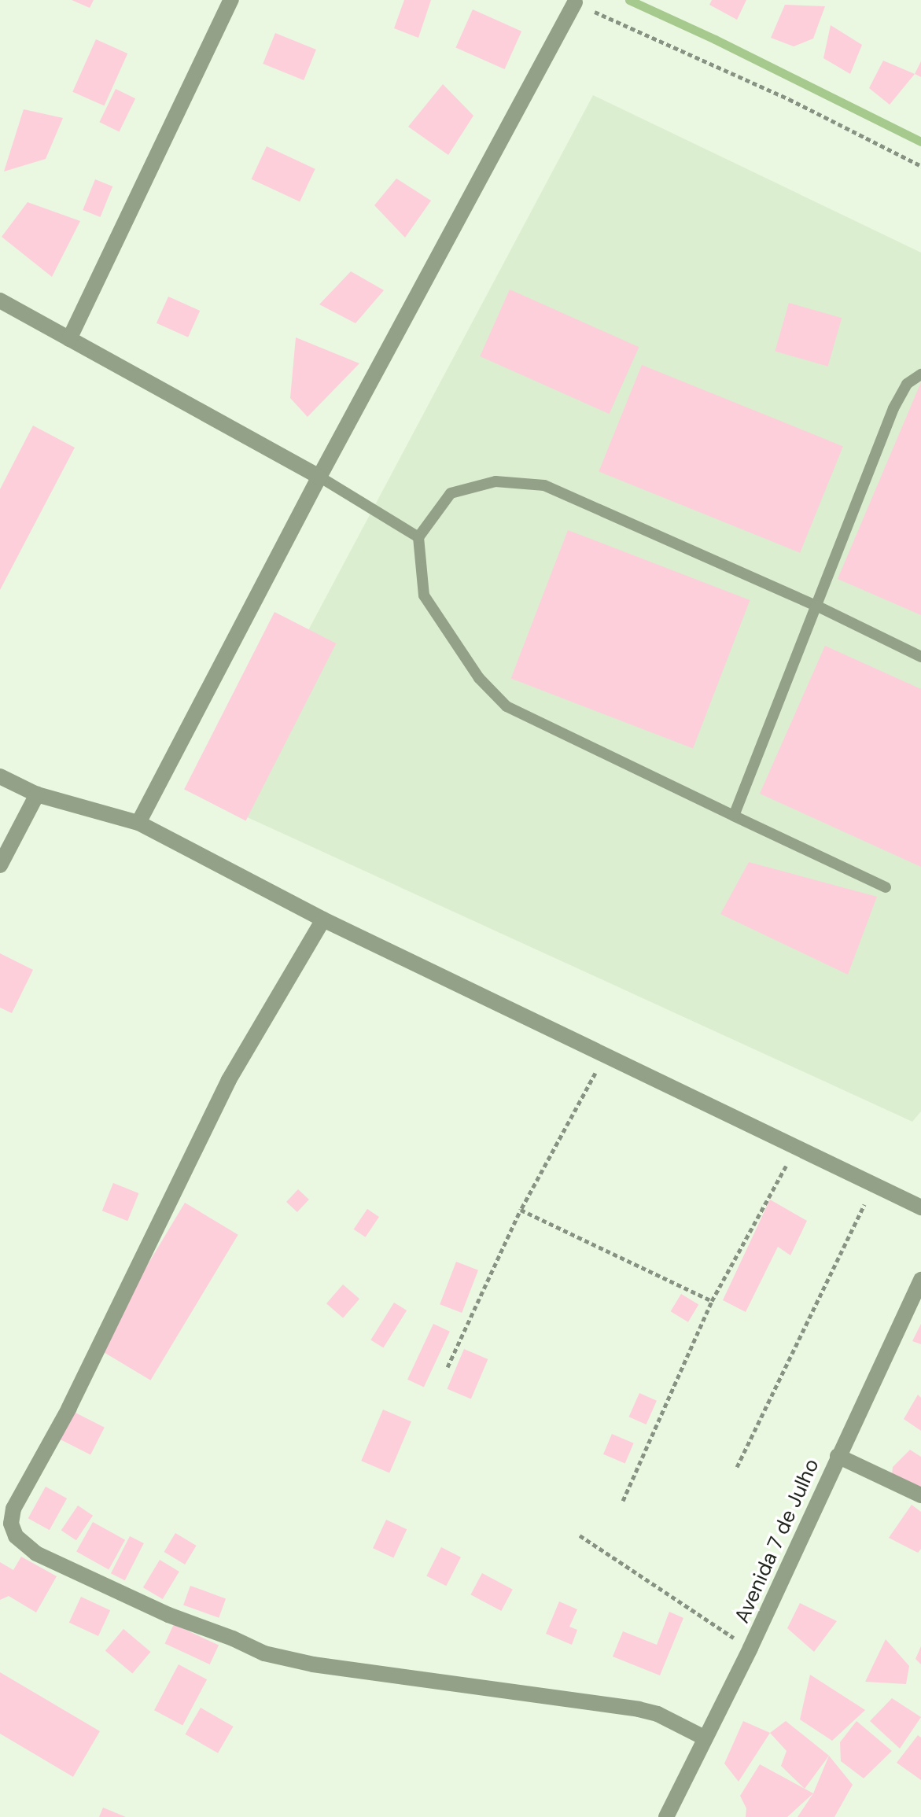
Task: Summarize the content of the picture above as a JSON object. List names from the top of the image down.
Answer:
{
  "streets": {
    "street": ["Avenida 7 de Julho"]
  }
}
